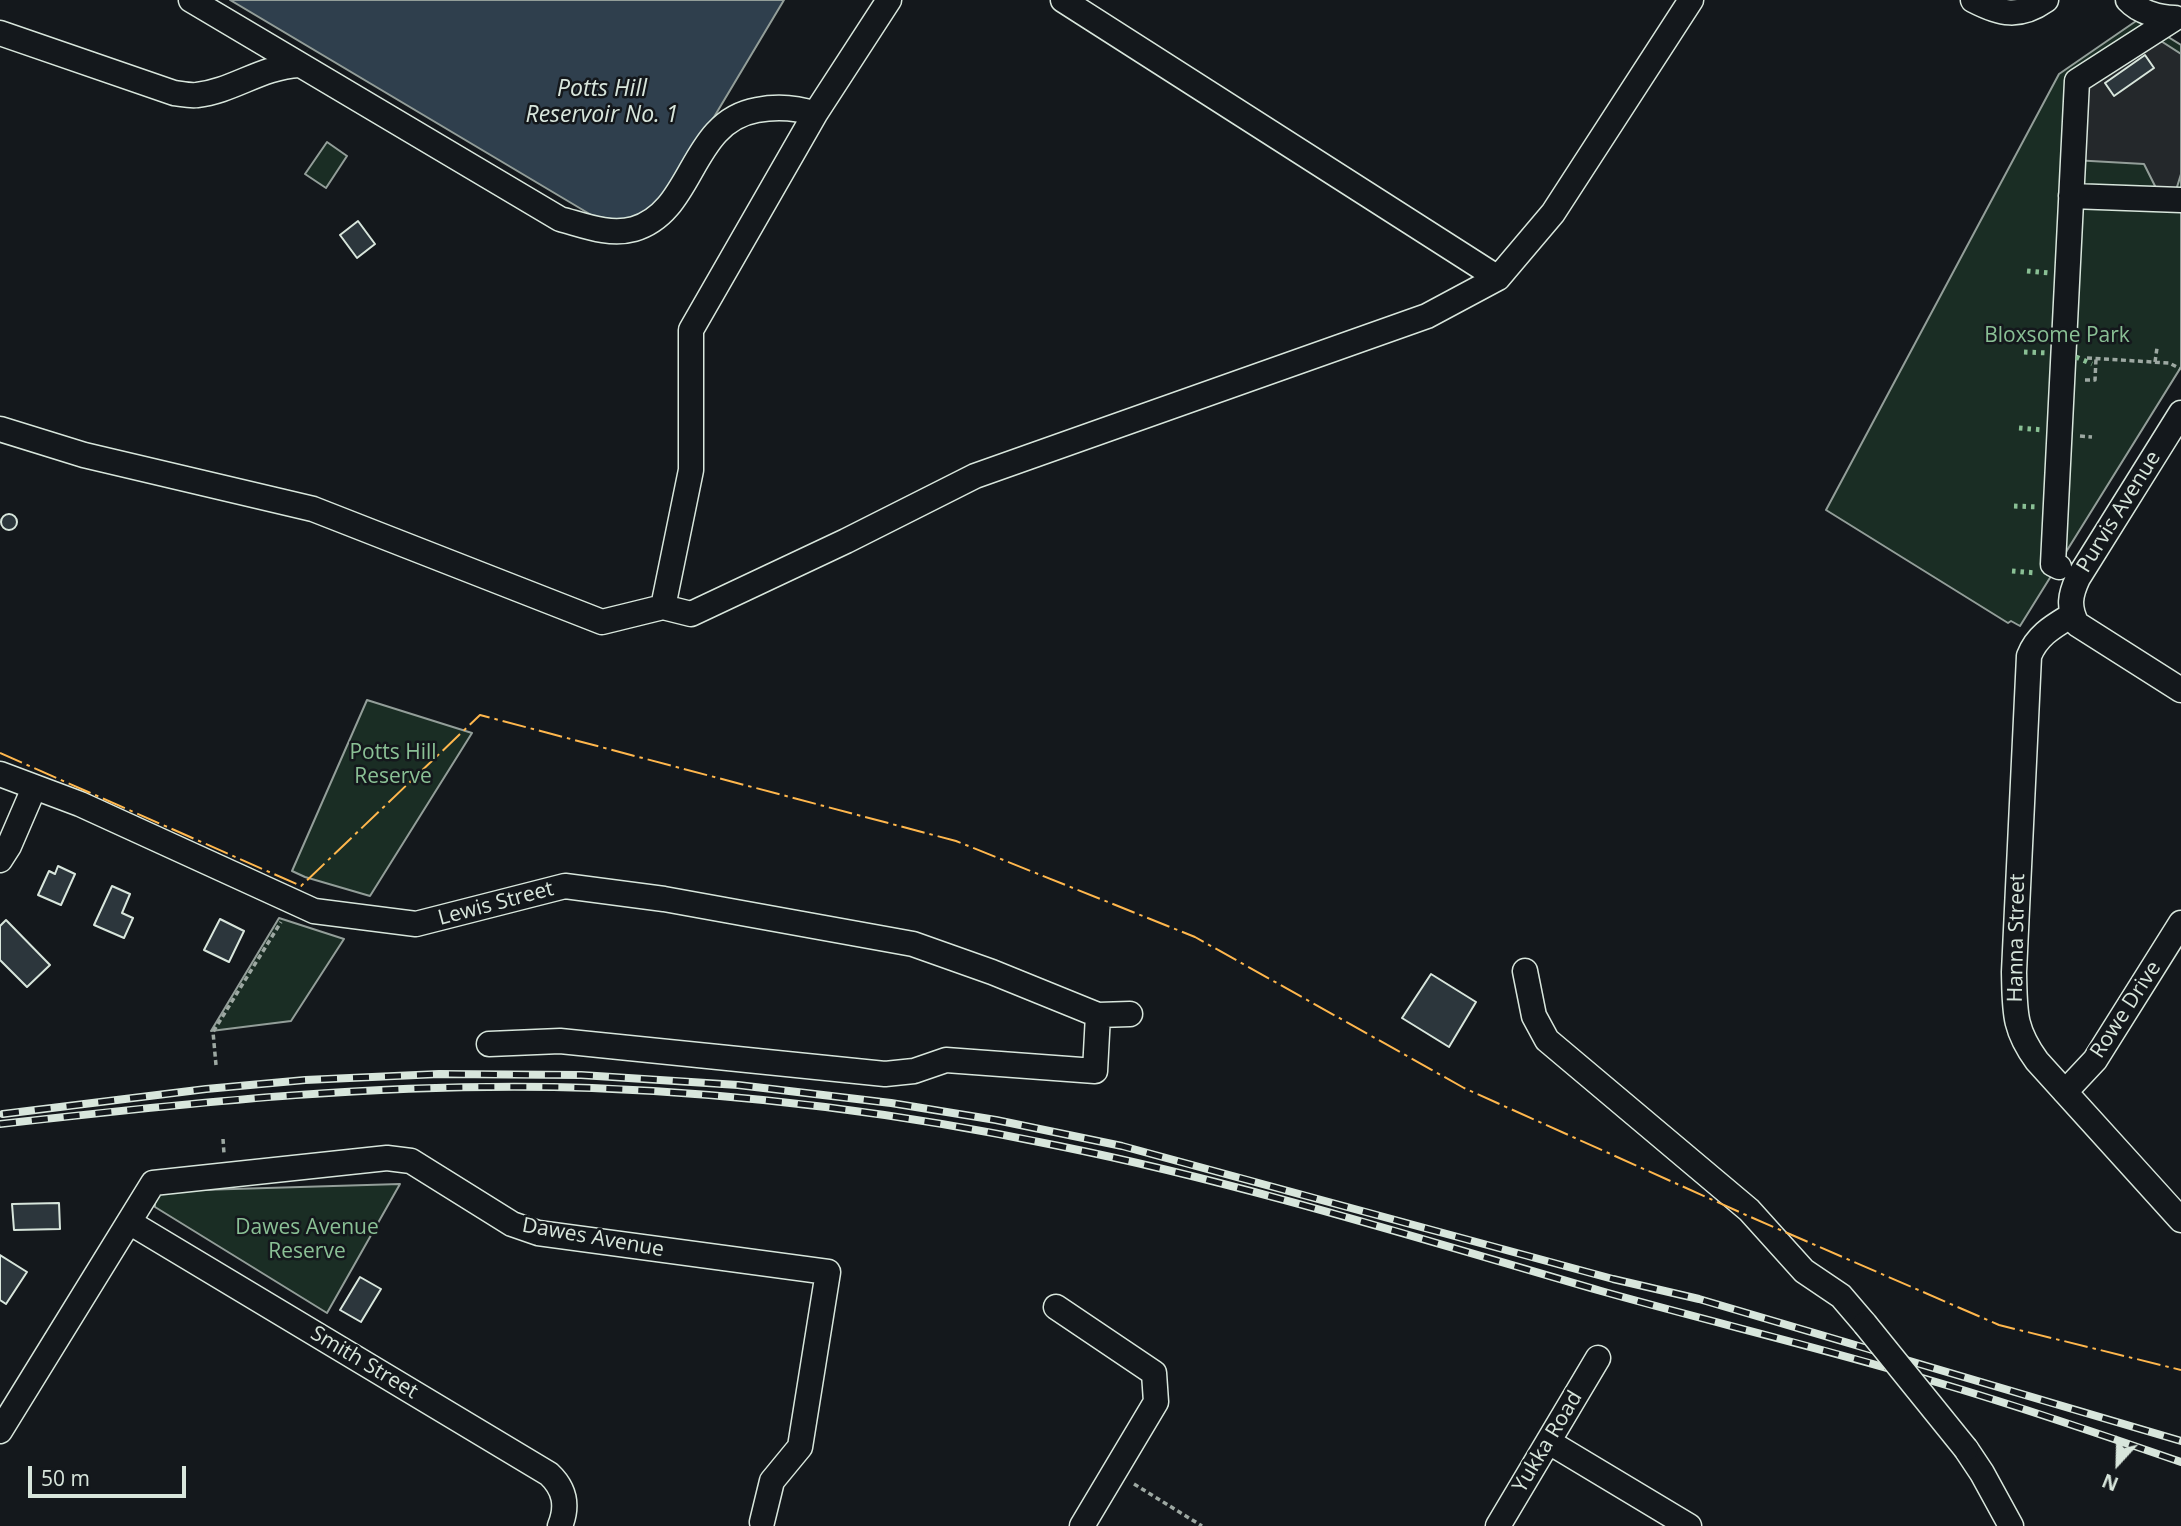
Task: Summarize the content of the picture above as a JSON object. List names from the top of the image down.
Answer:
{
  "streets": {
    "street": [
      "Purvis Avenue",
      "Lewis Street",
      "Hanna Street",
      "Rowe Drive",
      "Dawes Avenue",
      "Smith Street",
      "Yukka Road"
    ]
  },
  "crossings": [
    ["Purvis Avenue", "Hanna Street"],
    ["Hanna Street", "Rowe Drive"],
    ["Dawes Avenue", "Smith Street"]
  ],
  "water": ["Potts Hill Reservoir No. 1"],
  "parks": ["Bloxsome Park", "Potts Hill Reserve", "Dawes Avenue Reserve"],
  "scale_bar": "50 m",
  "north": "bottom"
}
